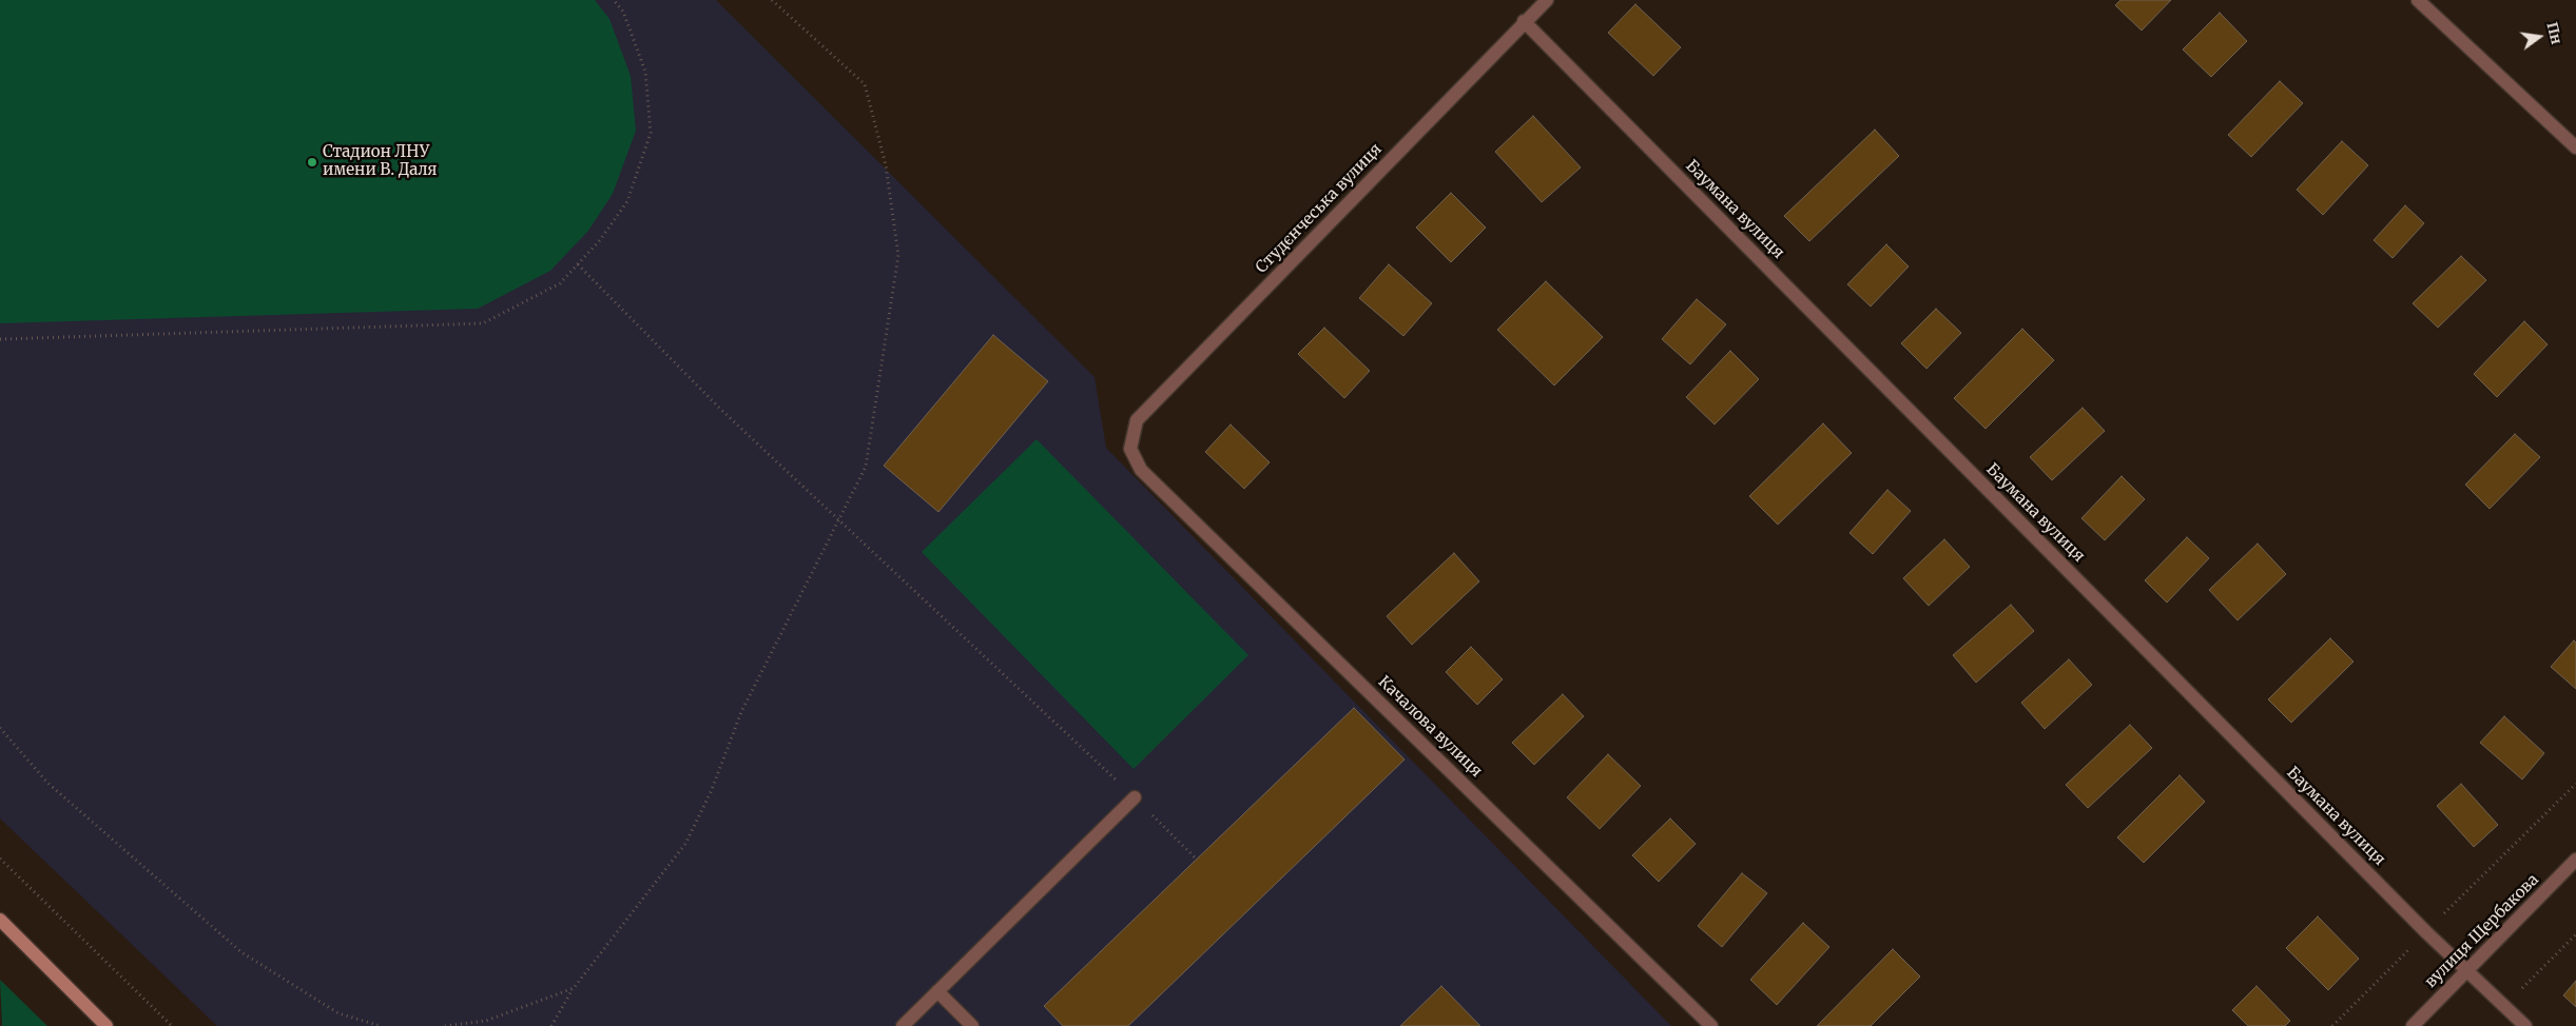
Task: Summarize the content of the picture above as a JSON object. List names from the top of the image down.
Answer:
{
  "streets": {
    "street": [
      "Студєнчеська вулиця",
      "Баумана вулиця",
      "Качалова вулиця",
      "вулиця Щербакова"
    ]
  },
  "crossings": [
    ["Студєнчеська вулиця", "Баумана вулиця"],
    ["Студєнчеська вулиця", "Качалова вулиця"],
    ["Баумана вулиця", "вулиця Щербакова"]
  ],
  "places": ["Стадион ЛНУ имени В. Даля"],
  "north": "right"
}
